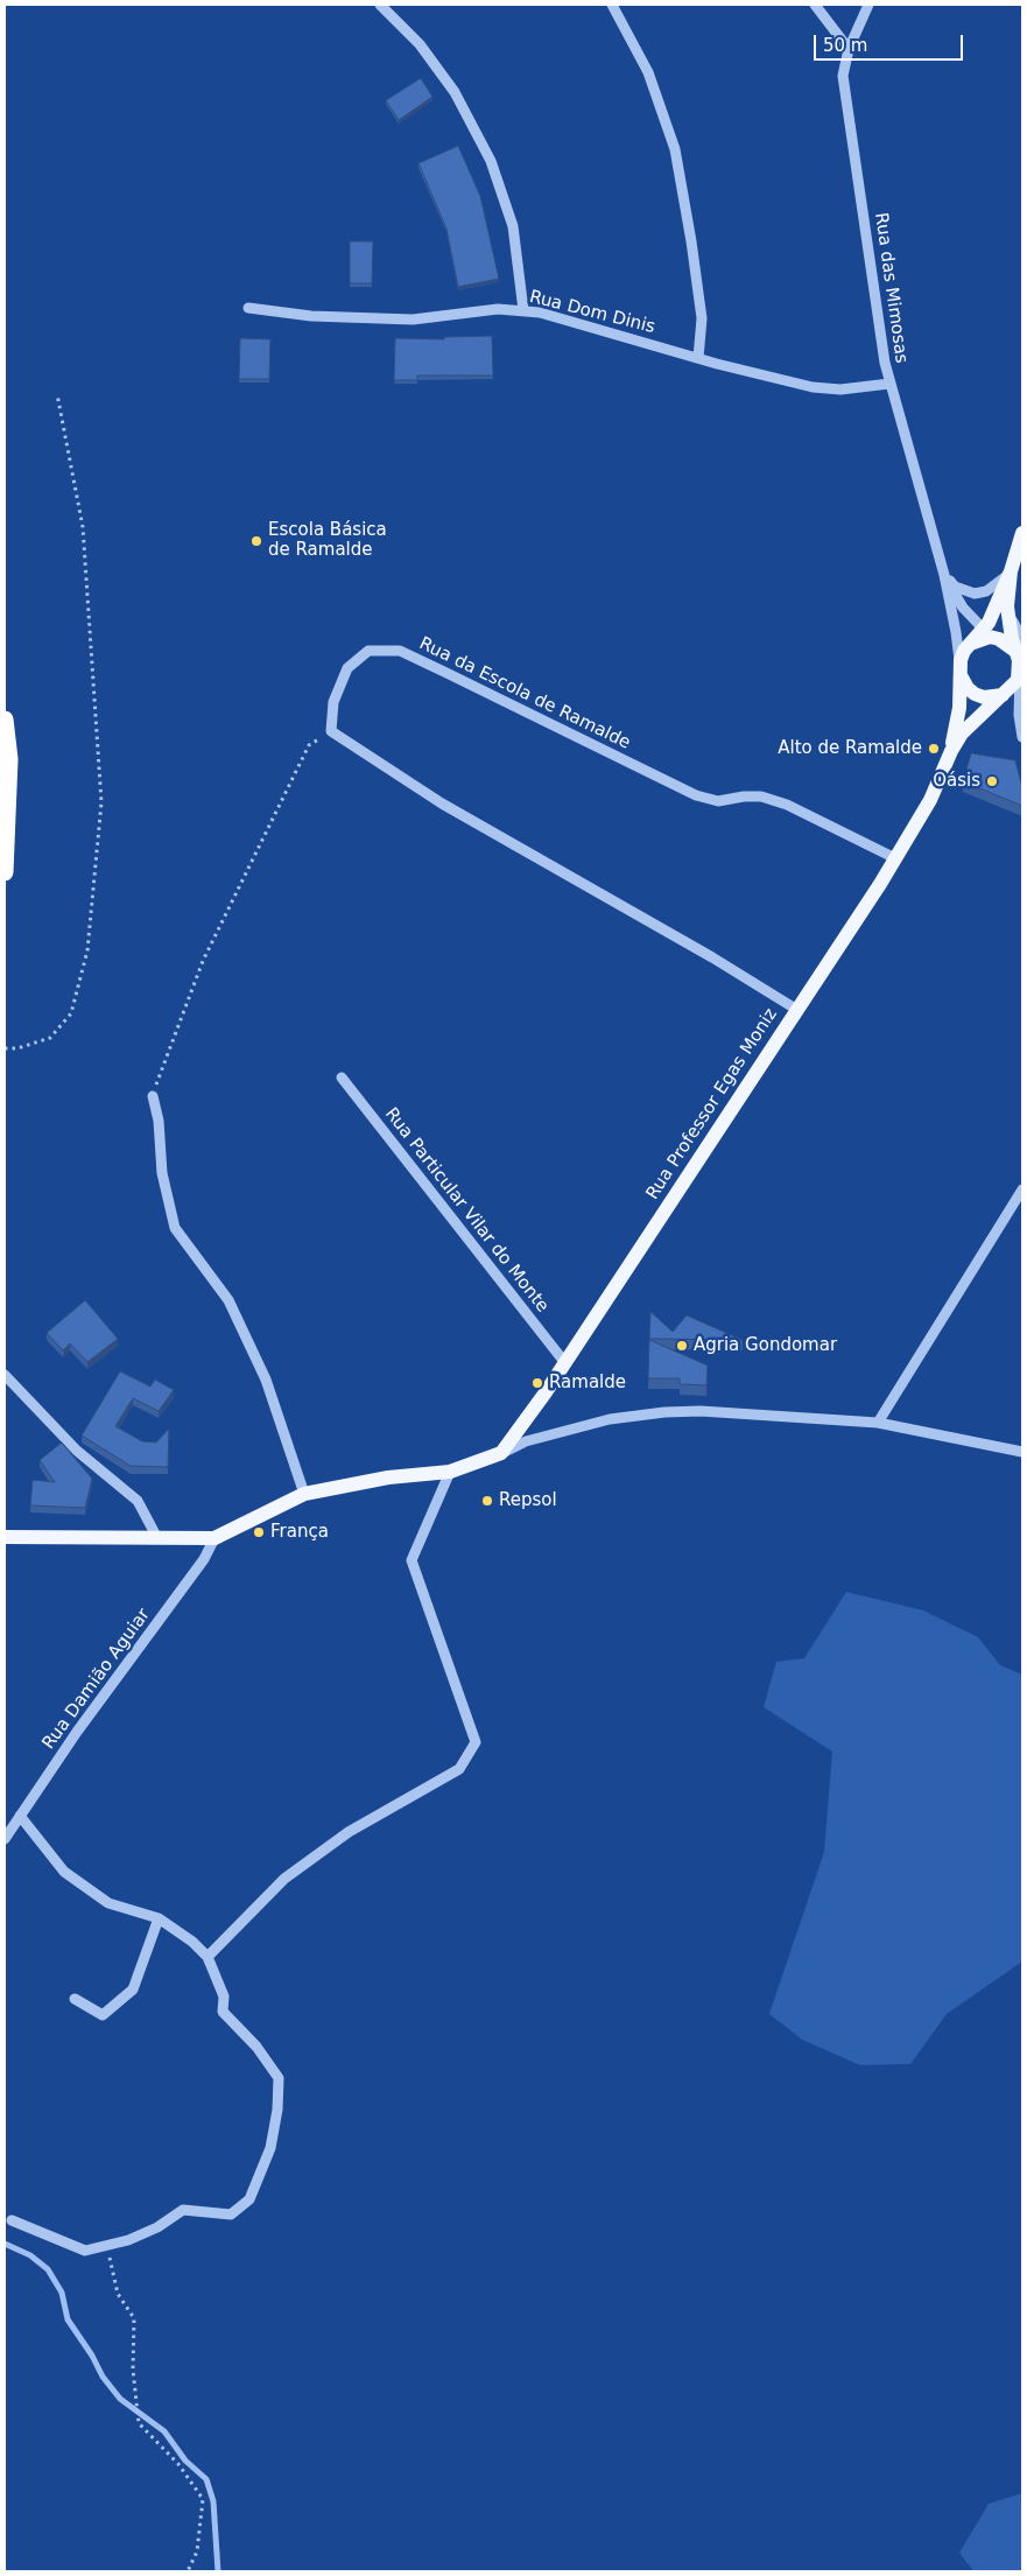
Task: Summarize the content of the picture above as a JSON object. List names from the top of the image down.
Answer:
{
  "streets": {
    "main road": ["Rua Professor Egas Moniz"],
    "street": [
      "Rua das Mimosas",
      "Rua Dom Dinis",
      "Rua da Escola de Ramalde",
      "Rua Particular Vilar do Monte",
      "Rua Damião Aguiar"
    ]
  },
  "crossings": [
    ["Rua das Mimosas", "Rua Dom Dinis"],
    ["Rua das Mimosas", "Rua Professor Egas Moniz"],
    ["Rua da Escola de Ramalde", "Rua Professor Egas Moniz"],
    ["Rua Professor Egas Moniz", "Rua Particular Vilar do Monte"]
  ],
  "places": [
    "Escola Básica de Ramalde",
    "Alto de Ramalde",
    "Oásis",
    "Agria Gondomar",
    "Ramalde",
    "Repsol",
    "França"
  ],
  "scale_bar": "50 m"
}
